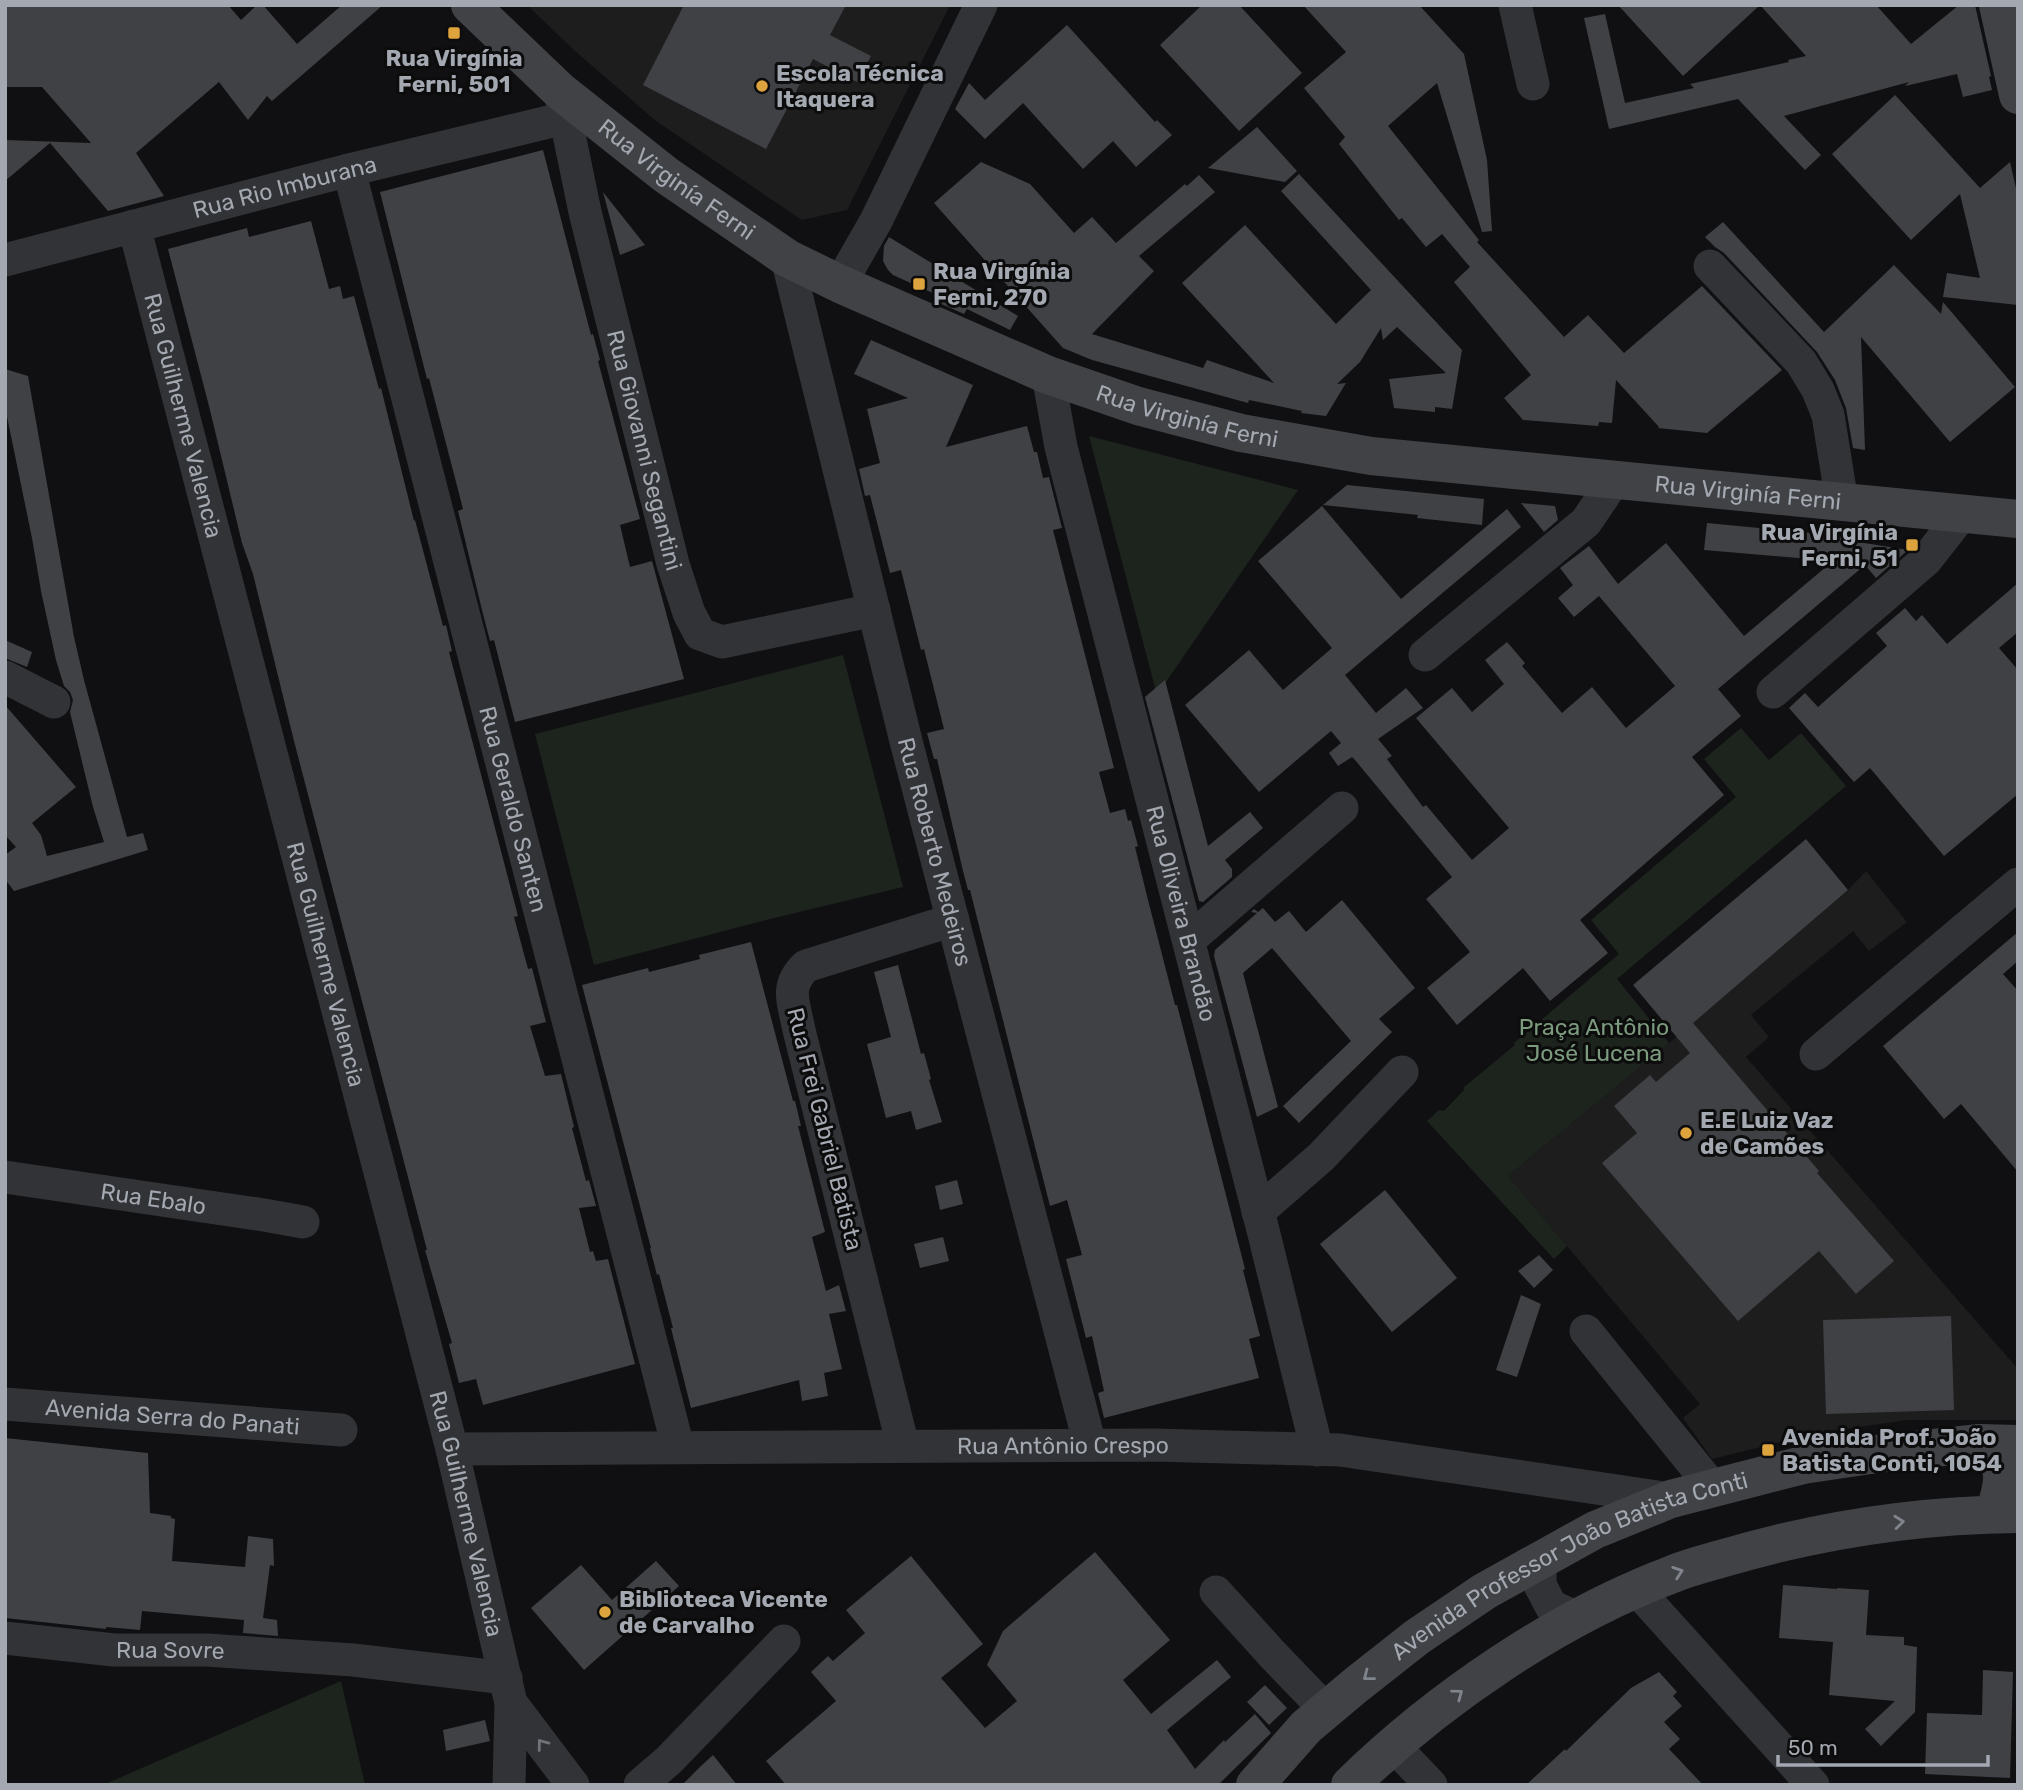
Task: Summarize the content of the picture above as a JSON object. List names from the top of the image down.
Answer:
{
  "streets": {
    "main road": ["Rua Virginía Ferni", "Avenida Professor João Batista Conti"],
    "street": [
      "Rua Rio Imburana",
      "Rua Guilherme Valencia",
      "Rua Giovanni Segantini",
      "Rua Geraldo Santen",
      "Rua Roberto Medeiros",
      "Rua Oliveira Brandão",
      "Rua Frei Gabriel Batista",
      "Rua Ebalo",
      "Avenida Serra do Panati",
      "Rua Antônio Crespo",
      "Rua Sovre"
    ]
  },
  "crossings": [
    ["Rua Virginía Ferni", "Rua Rio Imburana"],
    ["Rua Virginía Ferni", "Rua Giovanni Segantini"],
    ["Rua Virginía Ferni", "Rua Roberto Medeiros"],
    ["Rua Virginía Ferni", "Rua Oliveira Brandão"],
    ["Rua Rio Imburana", "Rua Guilherme Valencia"],
    ["Rua Rio Imburana", "Rua Giovanni Segantini"],
    ["Rua Rio Imburana", "Rua Geraldo Santen"],
    ["Rua Guilherme Valencia", "Rua Antônio Crespo"],
    ["Rua Guilherme Valencia", "Rua Sovre"],
    ["Rua Giovanni Segantini", "Rua Roberto Medeiros"],
    ["Rua Geraldo Santen", "Rua Antônio Crespo"],
    ["Rua Roberto Medeiros", "Rua Frei Gabriel Batista"],
    ["Rua Roberto Medeiros", "Rua Antônio Crespo"],
    ["Rua Oliveira Brandão", "Rua Antônio Crespo"],
    ["Rua Frei Gabriel Batista", "Rua Antônio Crespo"],
    ["Rua Antônio Crespo", "Avenida Professor João Batista Conti"]
  ],
  "parks": ["Praça Antônio José Lucena"],
  "places": {
    "transit": [
      "Rua Virgínia Ferni, 501",
      "Rua Virgínia Ferni, 270",
      "Rua Virgínia Ferni, 51",
      "Avenida Prof. João Batista Conti, 1054"
    ],
    "other": ["Escola Técnica Itaquera", "E.E Luiz Vaz de Camões", "Biblioteca Vicente de Carvalho"]
  },
  "scale_bar": "50 m"
}
